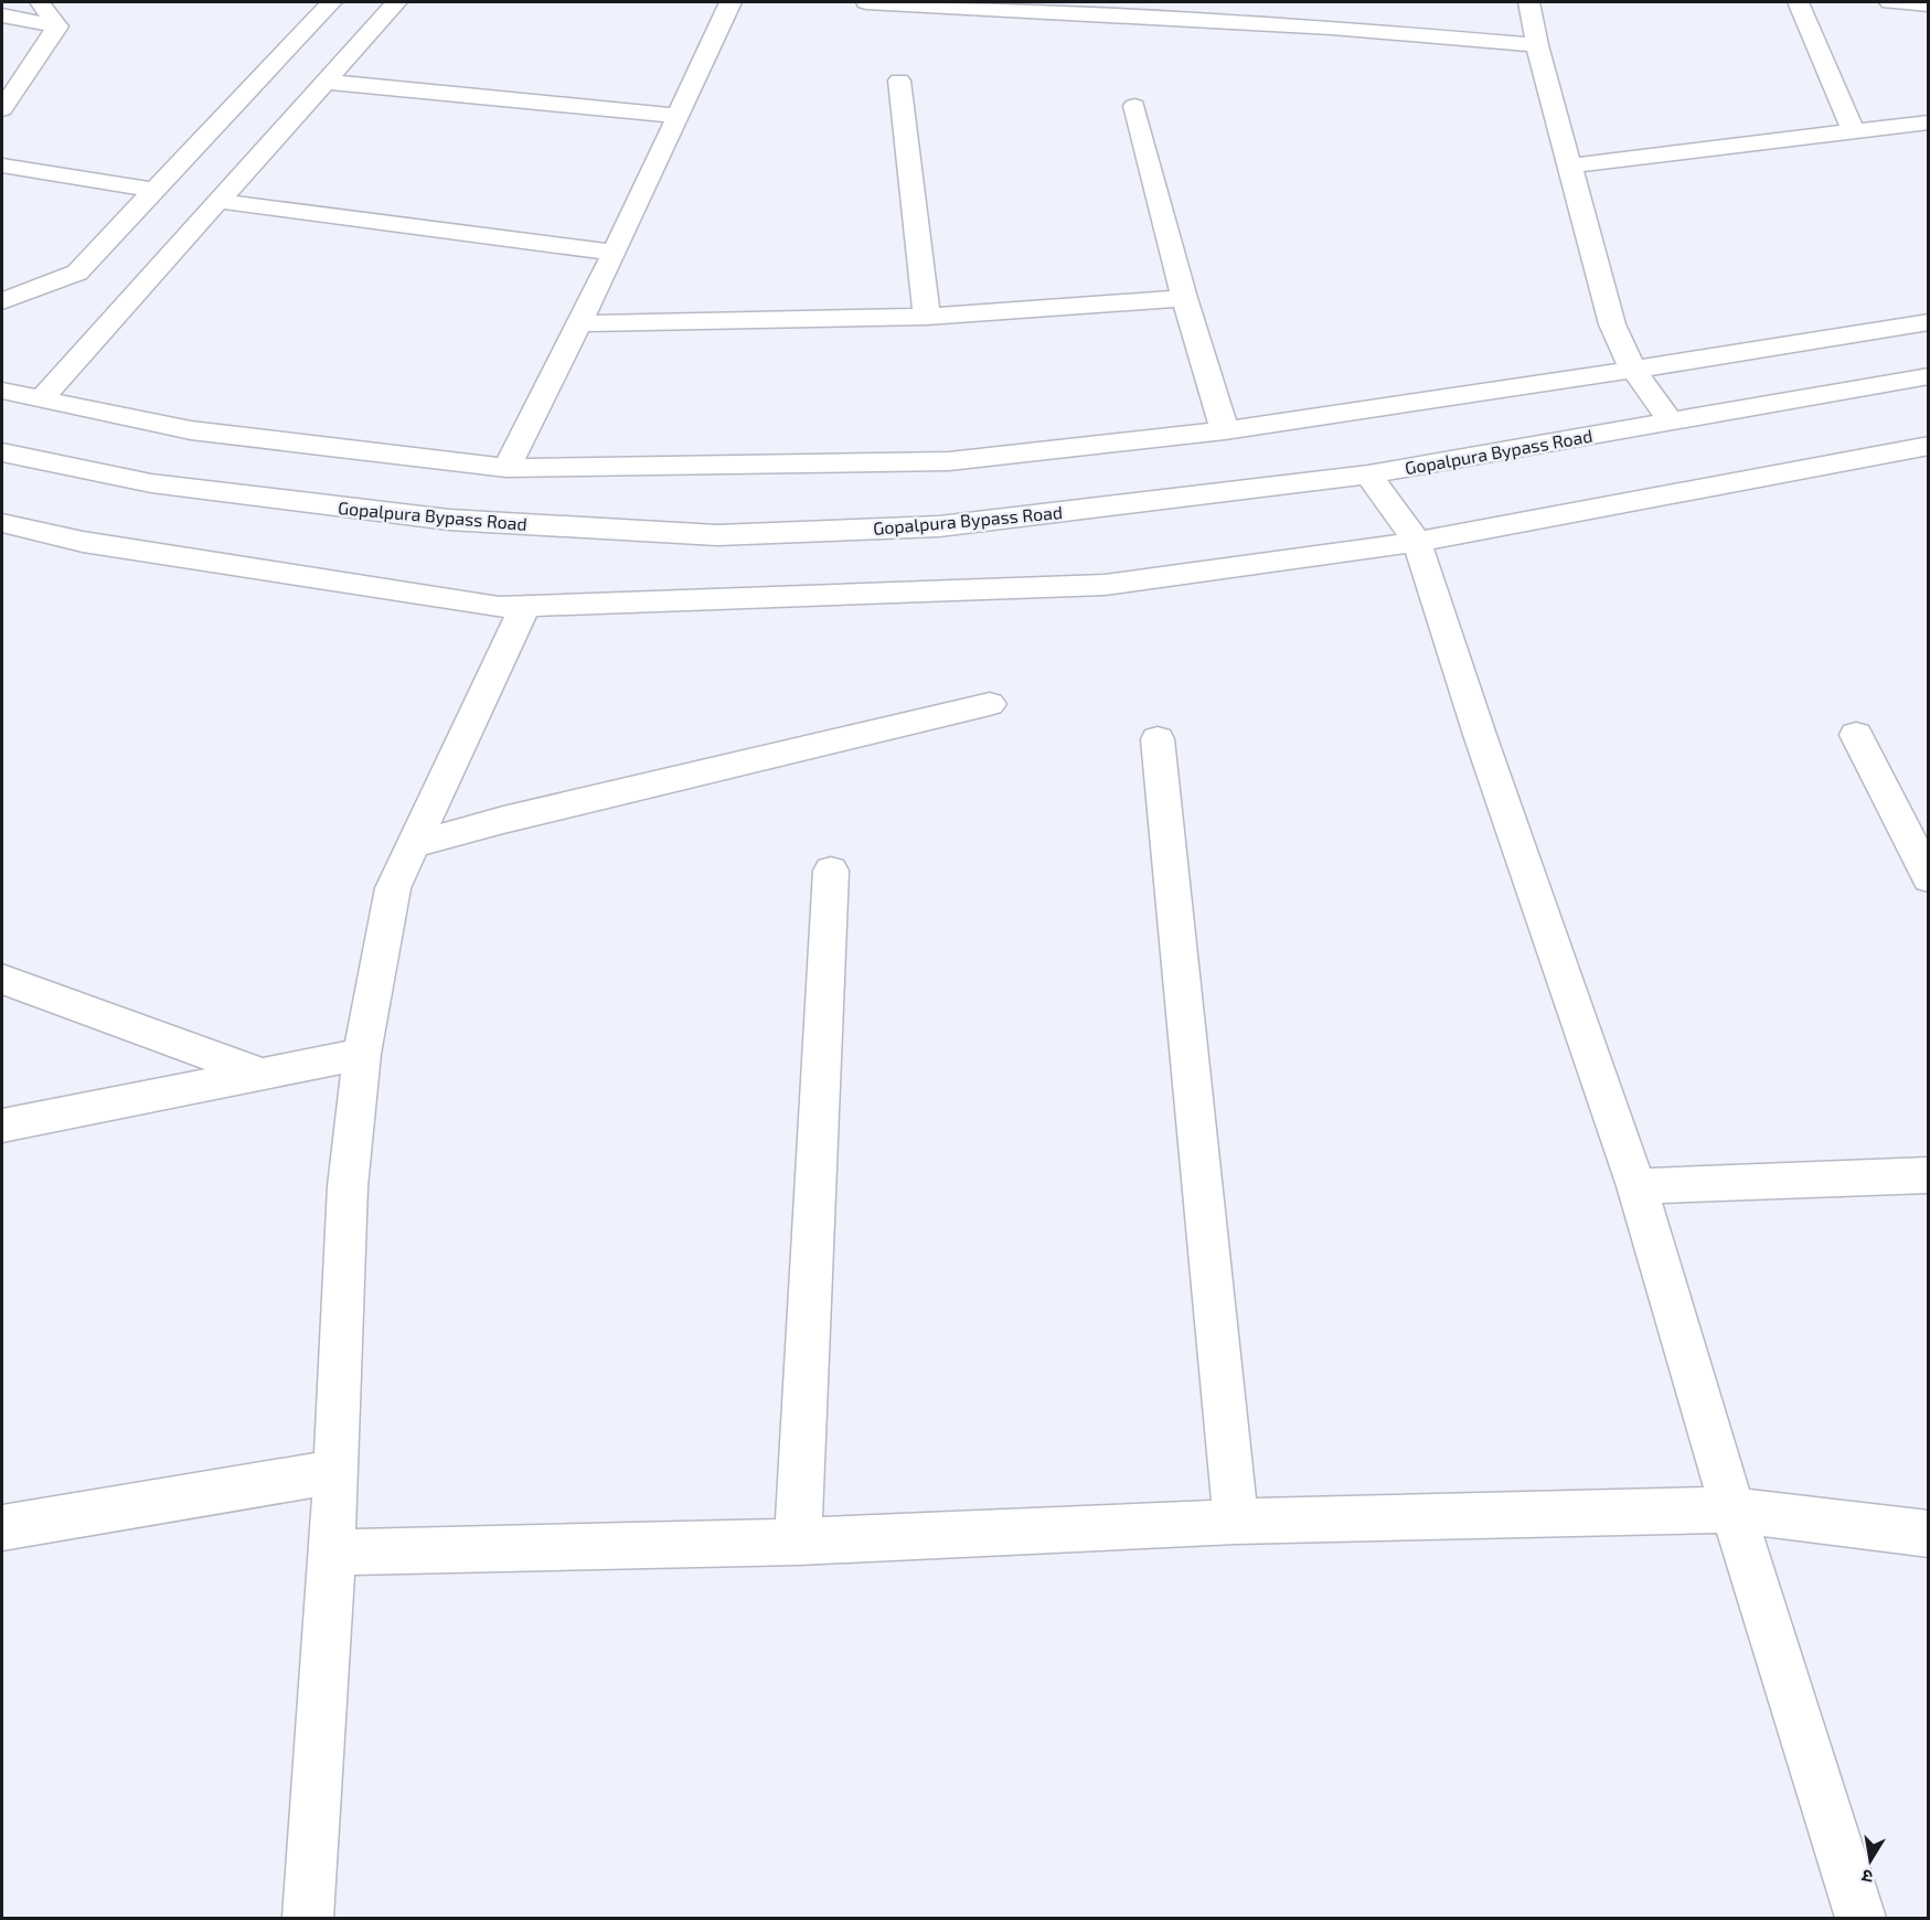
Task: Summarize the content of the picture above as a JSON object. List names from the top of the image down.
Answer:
{
  "streets": {
    "street": ["Gopalpura Bypass Road"]
  },
  "north": "bottom"
}
